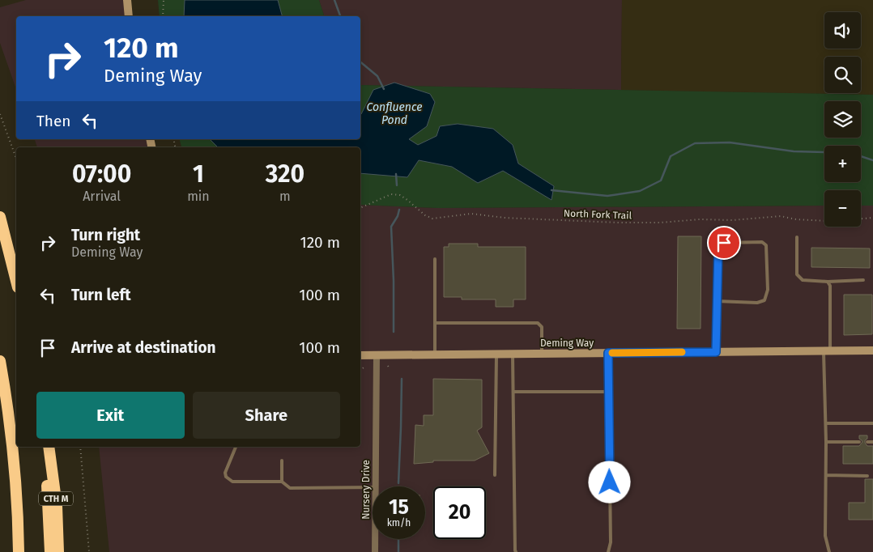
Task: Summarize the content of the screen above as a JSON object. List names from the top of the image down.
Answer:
{
  "streets": {
    "highway": ["CTH M"],
    "street": ["Deming Way", "Nursery Drive"],
    "path": ["North Fork Trail"]
  },
  "crossings": [
    ["Deming Way", "Nursery Drive"]
  ],
  "water": ["Confluence Pond"],
  "page": {
    "map_buttons": ["+", "−"],
    "turn": ["120 m", "Deming Way"],
    "then": "Then",
    "eta": [
      "07:00",
      "Arrival",
      "1",
      "min",
      "320",
      "m"
    ],
    "list": [
      {
        "name": "Turn right",
        "note": "Deming Way",
        "value": "120 m"
      },
      {
        "name": "Turn left",
        "value": "100 m"
      },
      {
        "name": "Arrive at destination",
        "value": "100 m"
      }
    ],
    "buttons": ["Exit", "Share"],
    "speed": "15 km/h",
    "limit": "20"
  }
}
